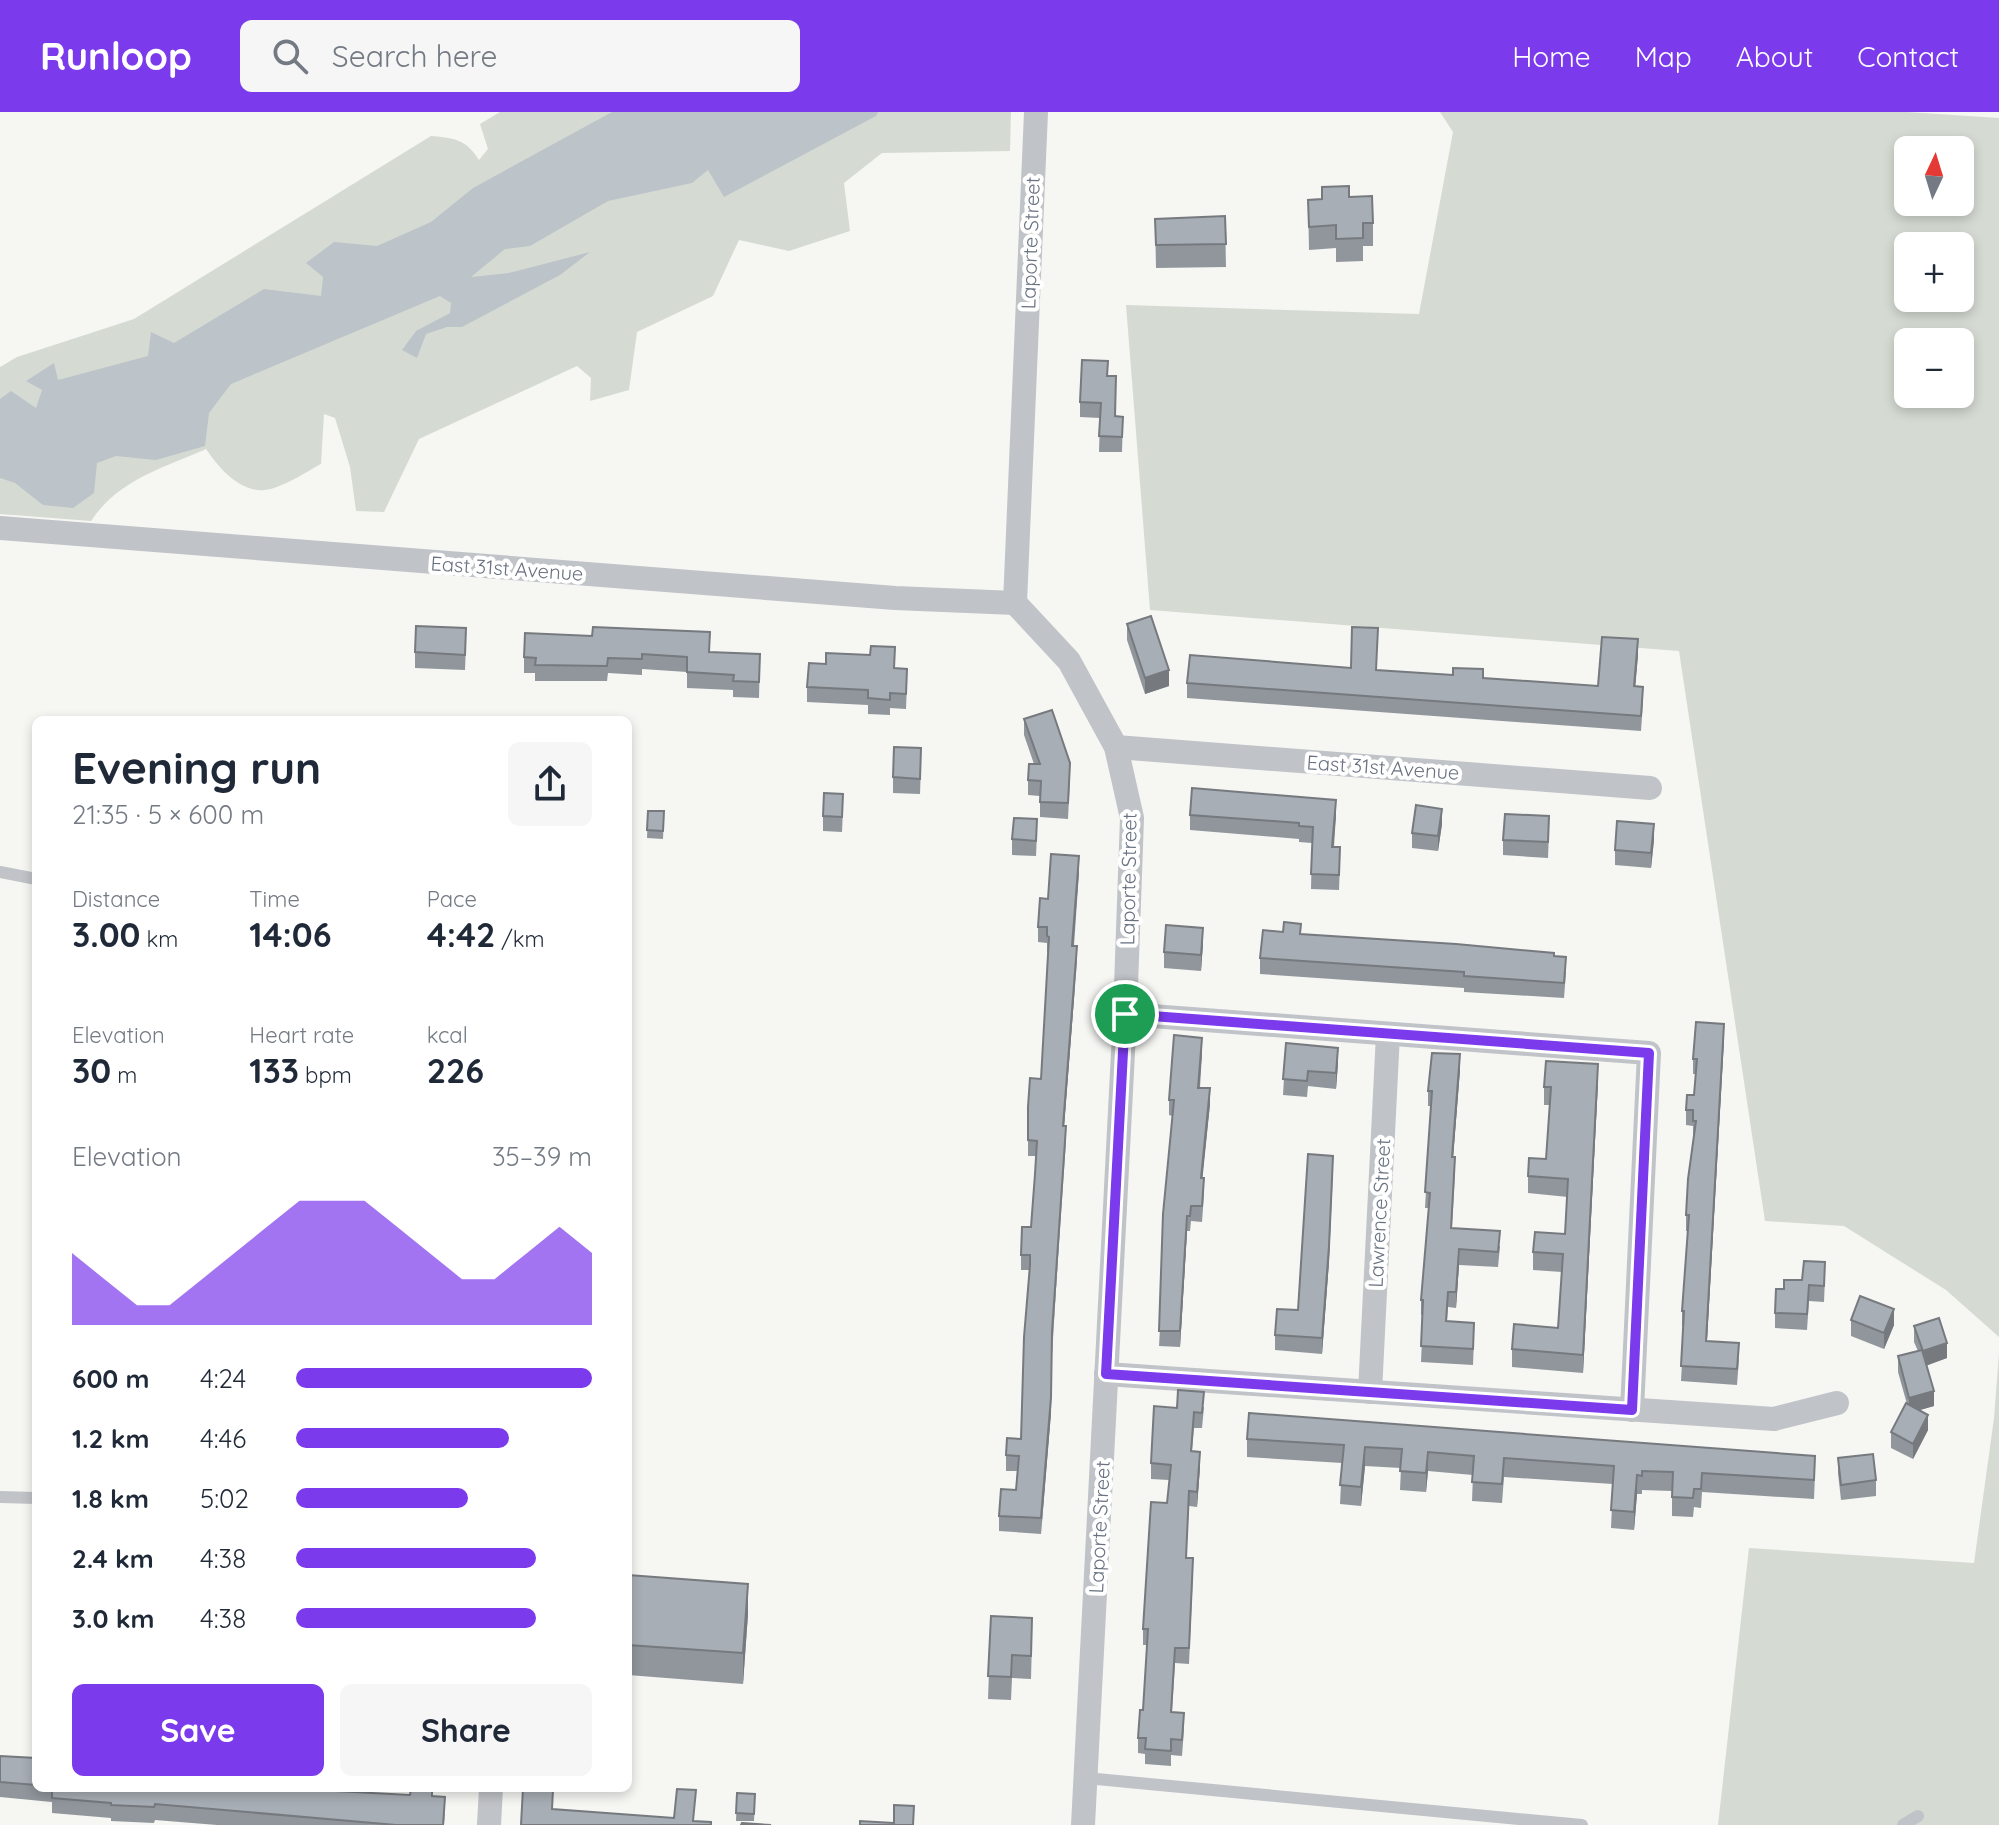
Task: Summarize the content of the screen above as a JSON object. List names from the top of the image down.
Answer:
{
  "streets": {
    "street": ["Laporte Street", "East 31st Avenue", "Lawrence Street"]
  },
  "crossings": [
    ["Laporte Street", "East 31st Avenue"]
  ],
  "north": "top",
  "page": {
    "header": "Runloop",
    "search": "Search here",
    "nav": [
      "Home",
      "Map",
      "About",
      "Contact"
    ],
    "map_buttons": ["+", "−"],
    "heading": ["Evening run", "21:35 · 5 × 600 m"],
    "stats": [
      ["Distance", "3.00 km"],
      ["Time", "14:06"],
      ["Pace", "4:42 /km"],
      ["Elevation", "30 m"],
      ["Heart rate", "133 bpm"],
      ["kcal", "226"]
    ],
    "chart": ["Elevation", "35–39 m"],
    "list": [
      {
        "name": "600 m",
        "note": "4:24"
      },
      {
        "name": "1.2 km",
        "note": "4:46"
      },
      {
        "name": "1.8 km",
        "note": "5:02"
      },
      {
        "name": "2.4 km",
        "note": "4:38"
      },
      {
        "name": "3.0 km",
        "note": "4:38"
      }
    ],
    "buttons": ["Save", "Share"]
  }
}
